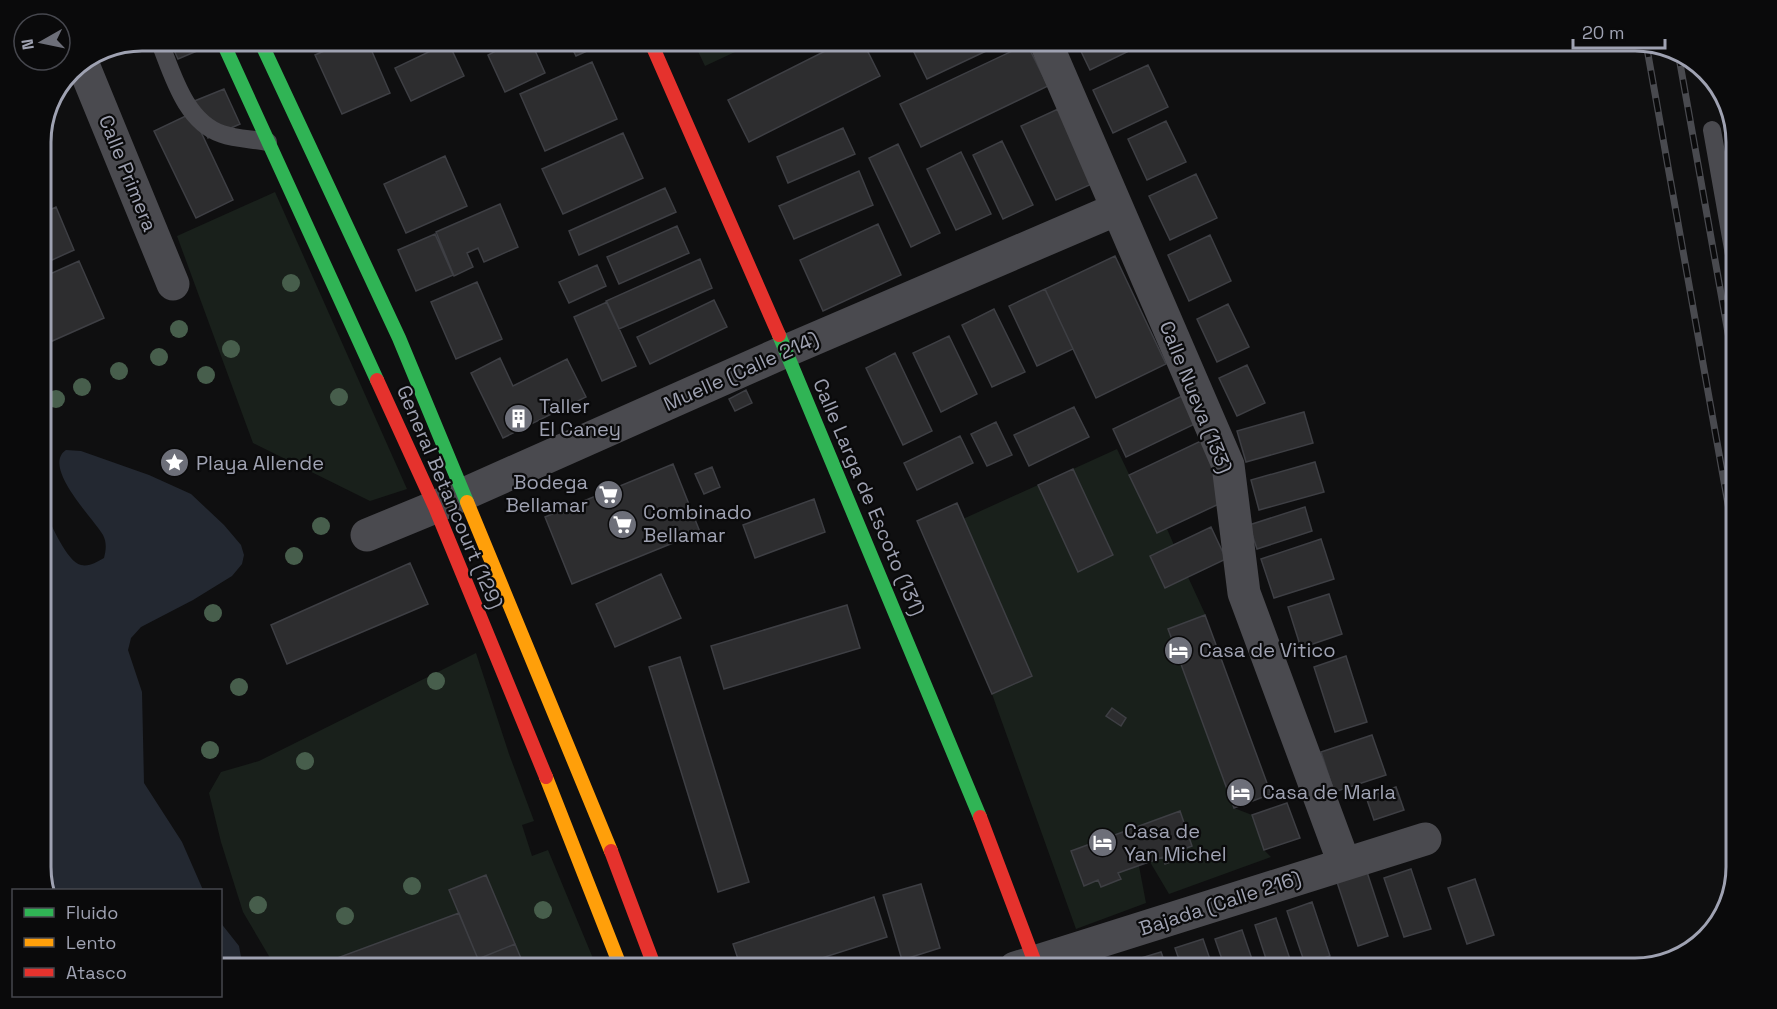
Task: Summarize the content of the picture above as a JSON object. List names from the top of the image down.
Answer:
{
  "streets": {
    "main road": ["General Betancourt (129)", "Calle Larga de Escoto (131)"],
    "street": [
      "Calle Primera",
      "Muelle (Calle 214)",
      "Calle Nueva (133)",
      "Bajada (Calle 216)"
    ]
  },
  "crossings": [
    ["Muelle (Calle 214)", "Calle Nueva (133)"],
    ["Muelle (Calle 214)", "General Betancourt (129)"],
    ["Muelle (Calle 214)", "Calle Larga de Escoto (131)"],
    ["Calle Nueva (133)", "Bajada (Calle 216)"]
  ],
  "places": {
    "building": ["Taller El Caney"],
    "place": ["Playa Allende"],
    "supermarket": ["Bodega Bellamar", "Combinado Bellamar"],
    "hotel": ["Casa de Vitico", "Casa de Marla", "Casa de Yan Michel"]
  },
  "legend": ["Fluido", "Lento", "Atasco"],
  "scale_bar": "20 m",
  "north": "left"
}
